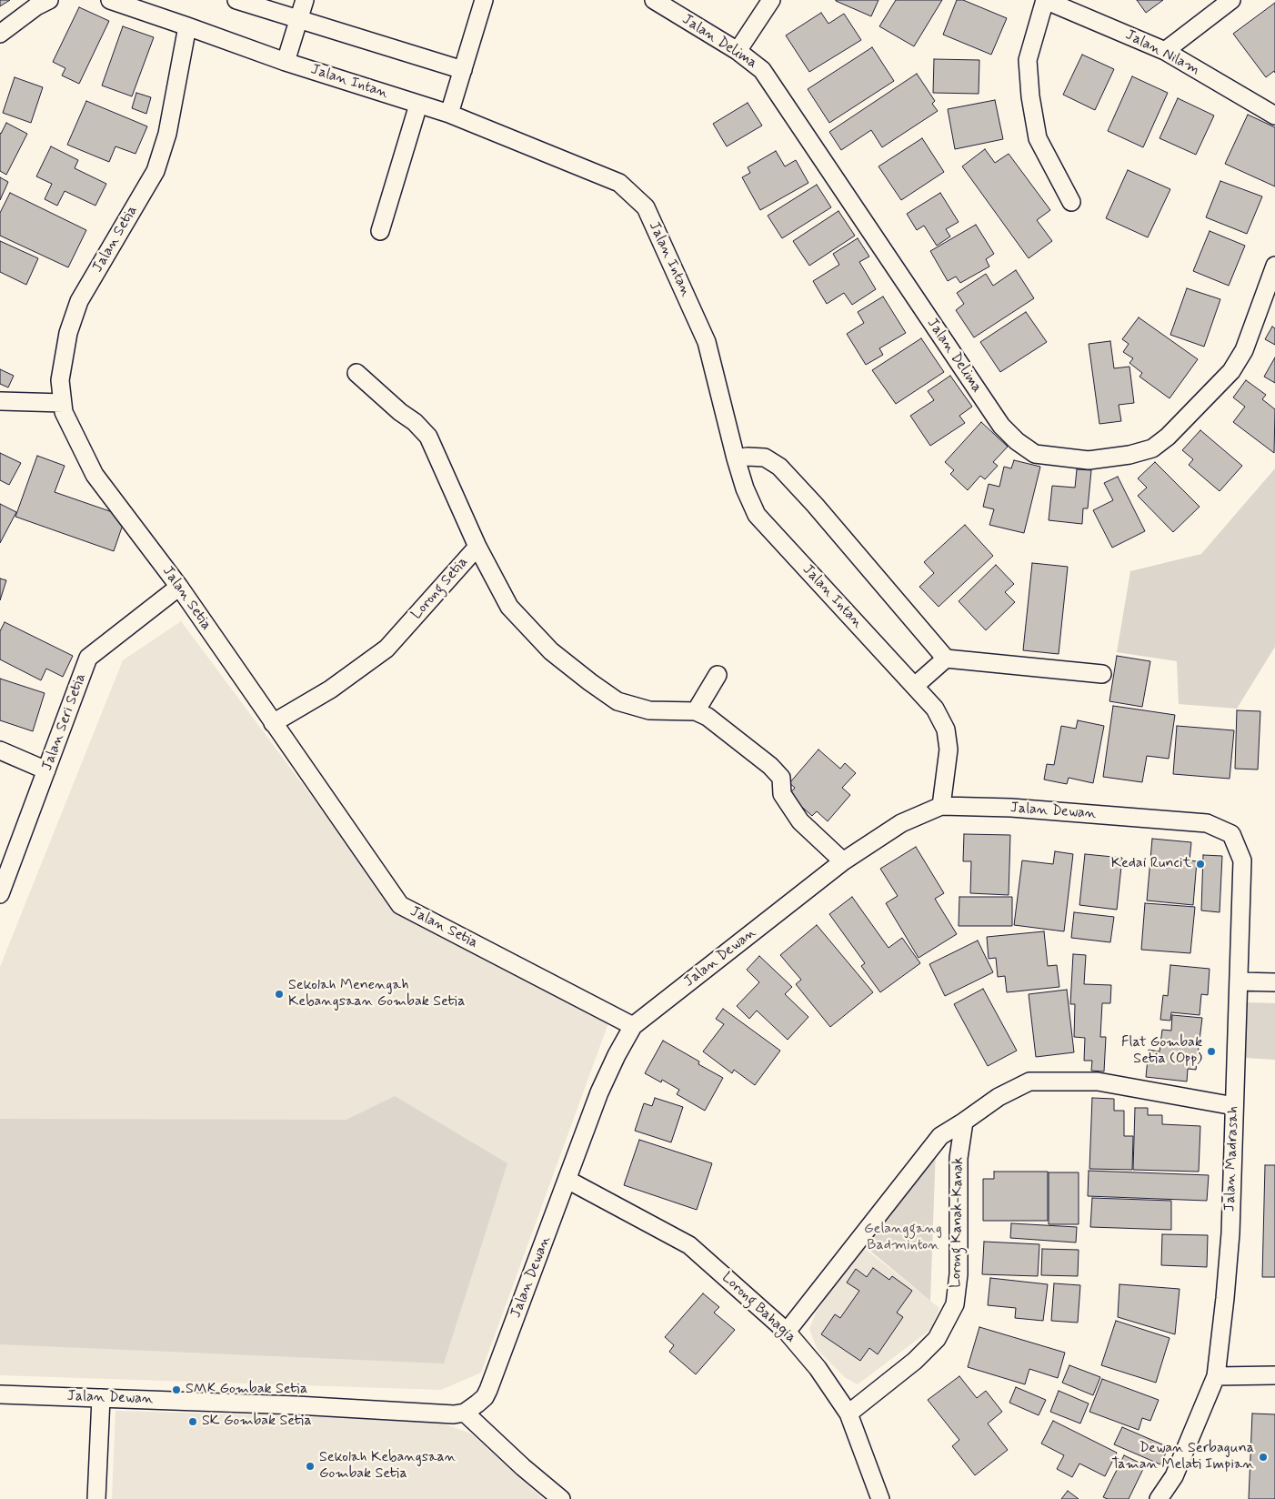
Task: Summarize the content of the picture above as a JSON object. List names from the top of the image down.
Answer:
{
  "streets": {
    "street": [
      "Jalan Delima",
      "Jalan Nilam",
      "Jalan Intan",
      "Jalan Setia",
      "Lorong Setia",
      "Jalan Seri Setia",
      "Jalan Dewan",
      "Jalan Madrasah",
      "Lorong Kanak-Kanak",
      "Lorong Bahagia"
    ]
  },
  "crossings": [
    ["Jalan Intan", "Jalan Setia"],
    ["Jalan Intan", "Jalan Dewan"],
    ["Jalan Setia", "Lorong Setia"],
    ["Jalan Setia", "Jalan Seri Setia"],
    ["Jalan Setia", "Jalan Dewan"],
    ["Jalan Dewan", "Jalan Madrasah"],
    ["Jalan Dewan", "Lorong Bahagia"],
    ["Jalan Madrasah", "Lorong Kanak-Kanak"],
    ["Lorong Kanak-Kanak", "Lorong Bahagia"]
  ],
  "parks": ["Gelanggang Badminton"],
  "places": [
    "Kedai Runcit",
    "Sekolah Menengah Kebangsaan Gombak Setia",
    "Flat Gombak Setia (Opp)",
    "SMK Gombak Setia",
    "SK Gombak Setia",
    "Dewan Serbaguna Taman Melati Impian",
    "Sekolah Kebangsaan Gombak Setia"
  ]
}
